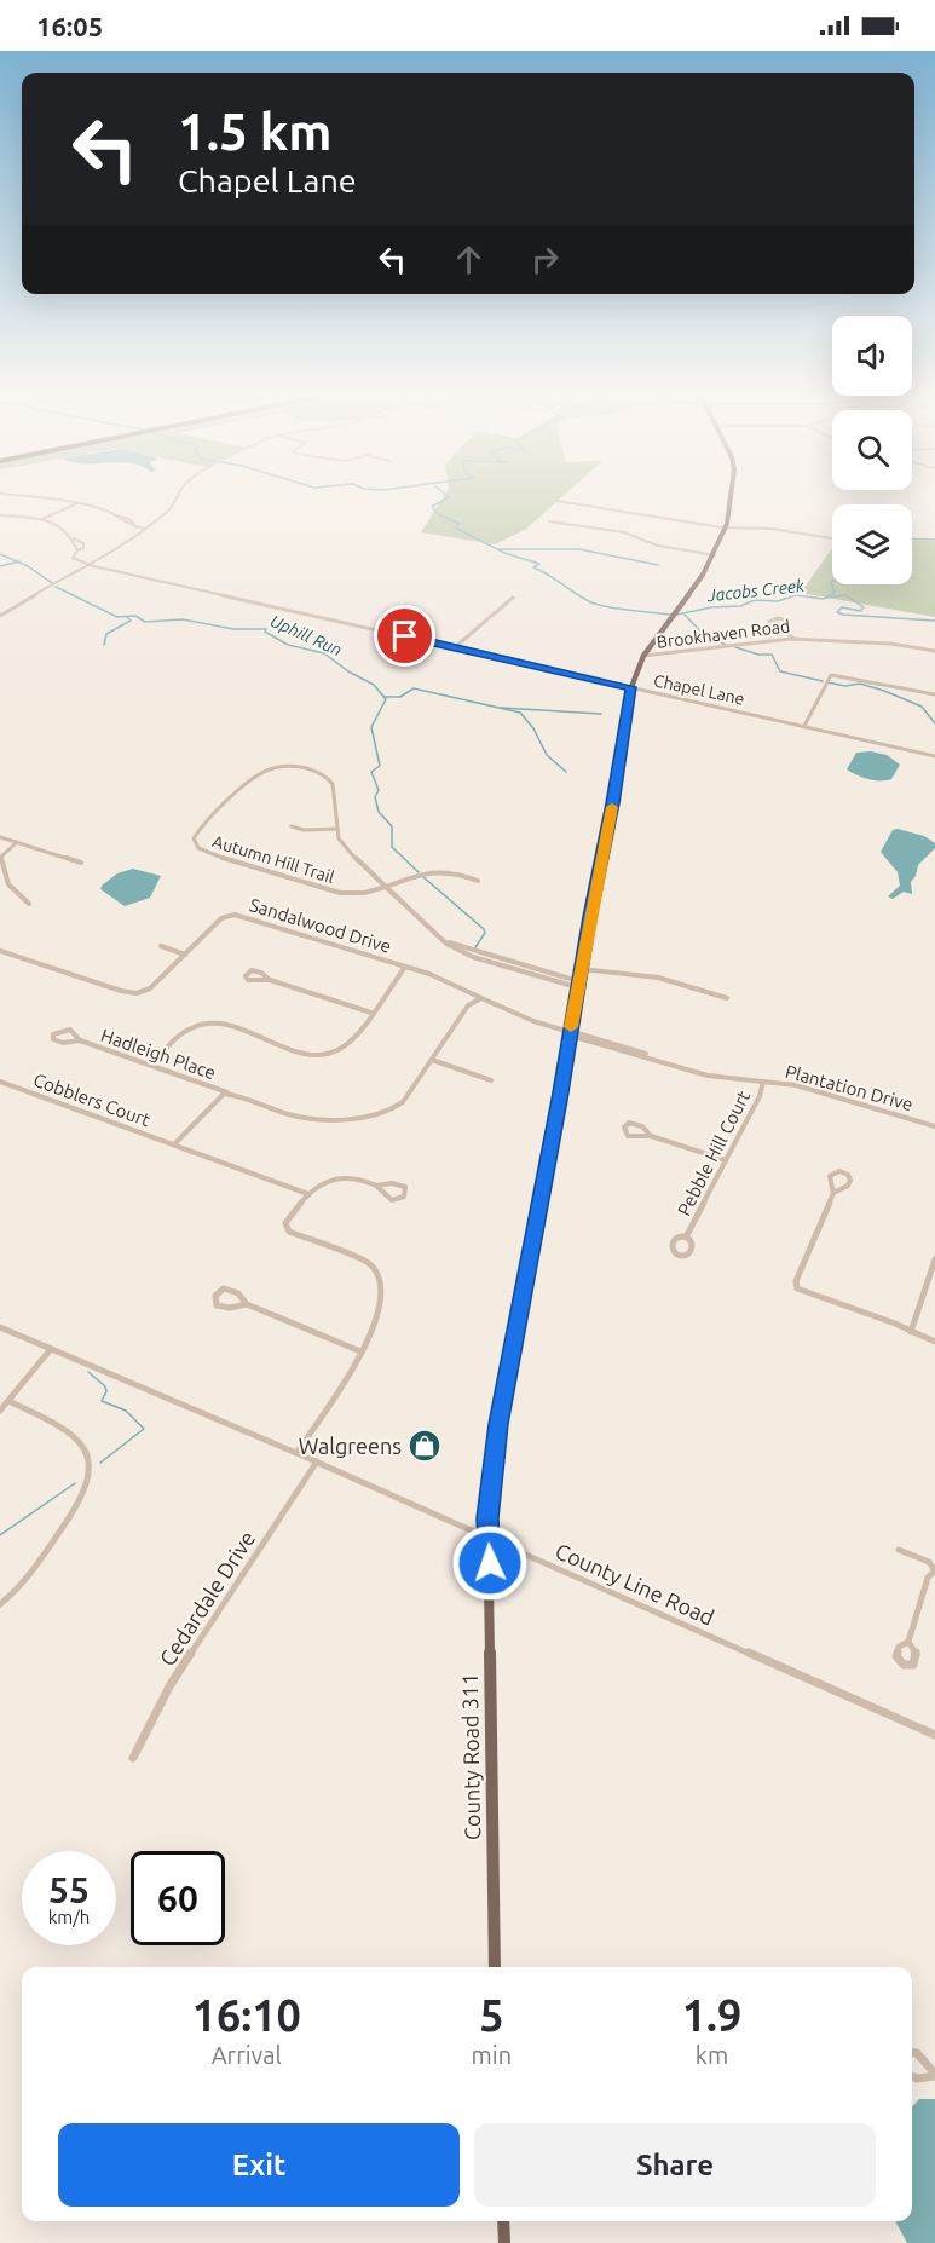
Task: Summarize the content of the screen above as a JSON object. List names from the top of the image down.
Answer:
{
  "streets": {
    "main road": ["County Road 311"],
    "street": [
      "Brookhaven Road",
      "Chapel Lane",
      "Autumn Hill Trail",
      "Sandalwood Drive",
      "Hadleigh Place",
      "Plantation Drive",
      "Cobblers Court",
      "Pebble Hill Court",
      "County Line Road",
      "Cedardale Drive"
    ]
  },
  "crossings": [
    ["Brookhaven Road", "County Road 311"],
    ["Chapel Lane", "County Road 311"],
    ["Autumn Hill Trail", "County Road 311"],
    ["Sandalwood Drive", "Hadleigh Place"],
    ["Sandalwood Drive", "Plantation Drive"],
    ["Sandalwood Drive", "County Road 311"],
    ["Plantation Drive", "Pebble Hill Court"],
    ["Plantation Drive", "County Road 311"],
    ["County Line Road", "Cedardale Drive"],
    ["County Line Road", "County Road 311"]
  ],
  "water": ["Jacobs Creek", "Uphill Run"],
  "places": {
    "shop": ["Walgreens"]
  },
  "page": {
    "status": "16:05",
    "turn": ["1.5 km", "Chapel Lane"],
    "speed": "55 km/h",
    "limit": "60",
    "eta": [
      "16:10",
      "Arrival",
      "5",
      "min",
      "1.9",
      "km"
    ],
    "buttons": ["Exit", "Share"]
  }
}
